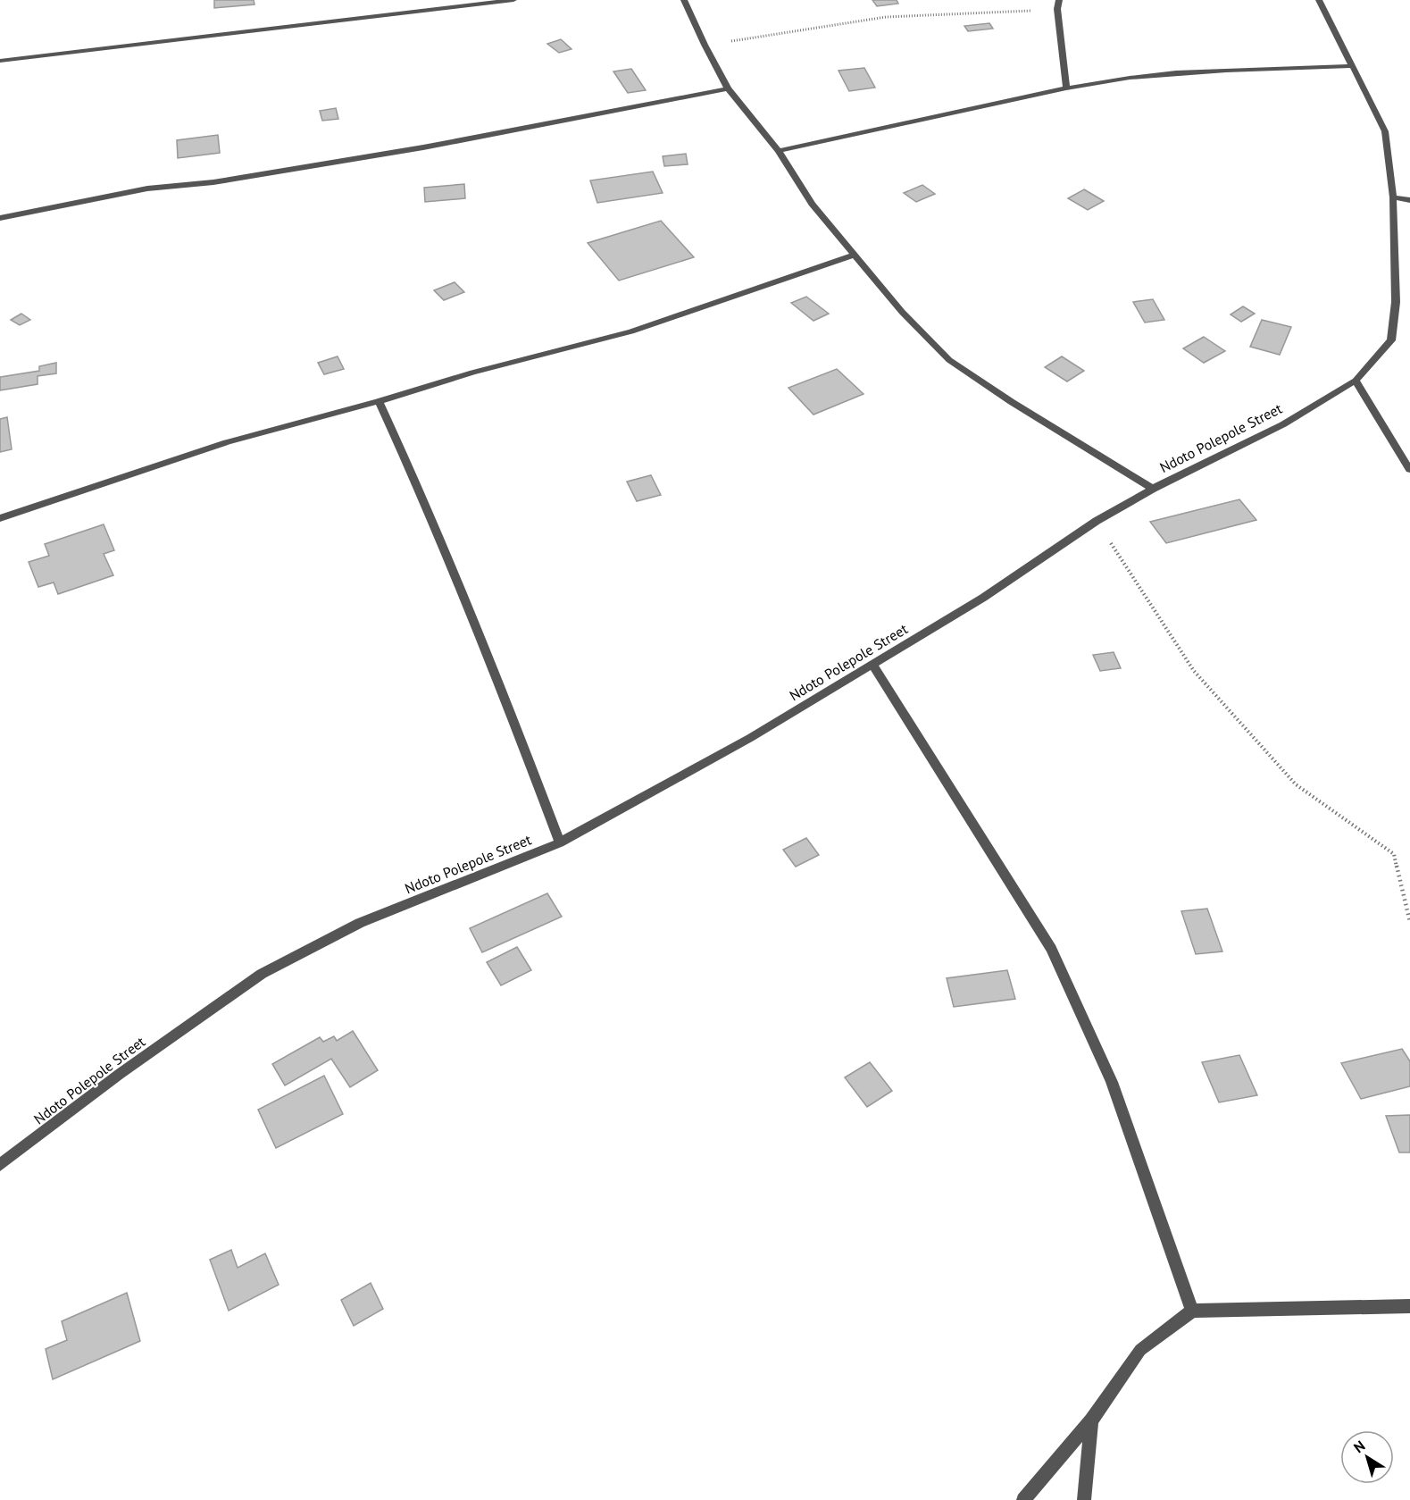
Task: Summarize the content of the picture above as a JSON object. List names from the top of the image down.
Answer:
{
  "streets": {
    "street": ["Ndoto Polepole Street"]
  },
  "north": "top left"
}
